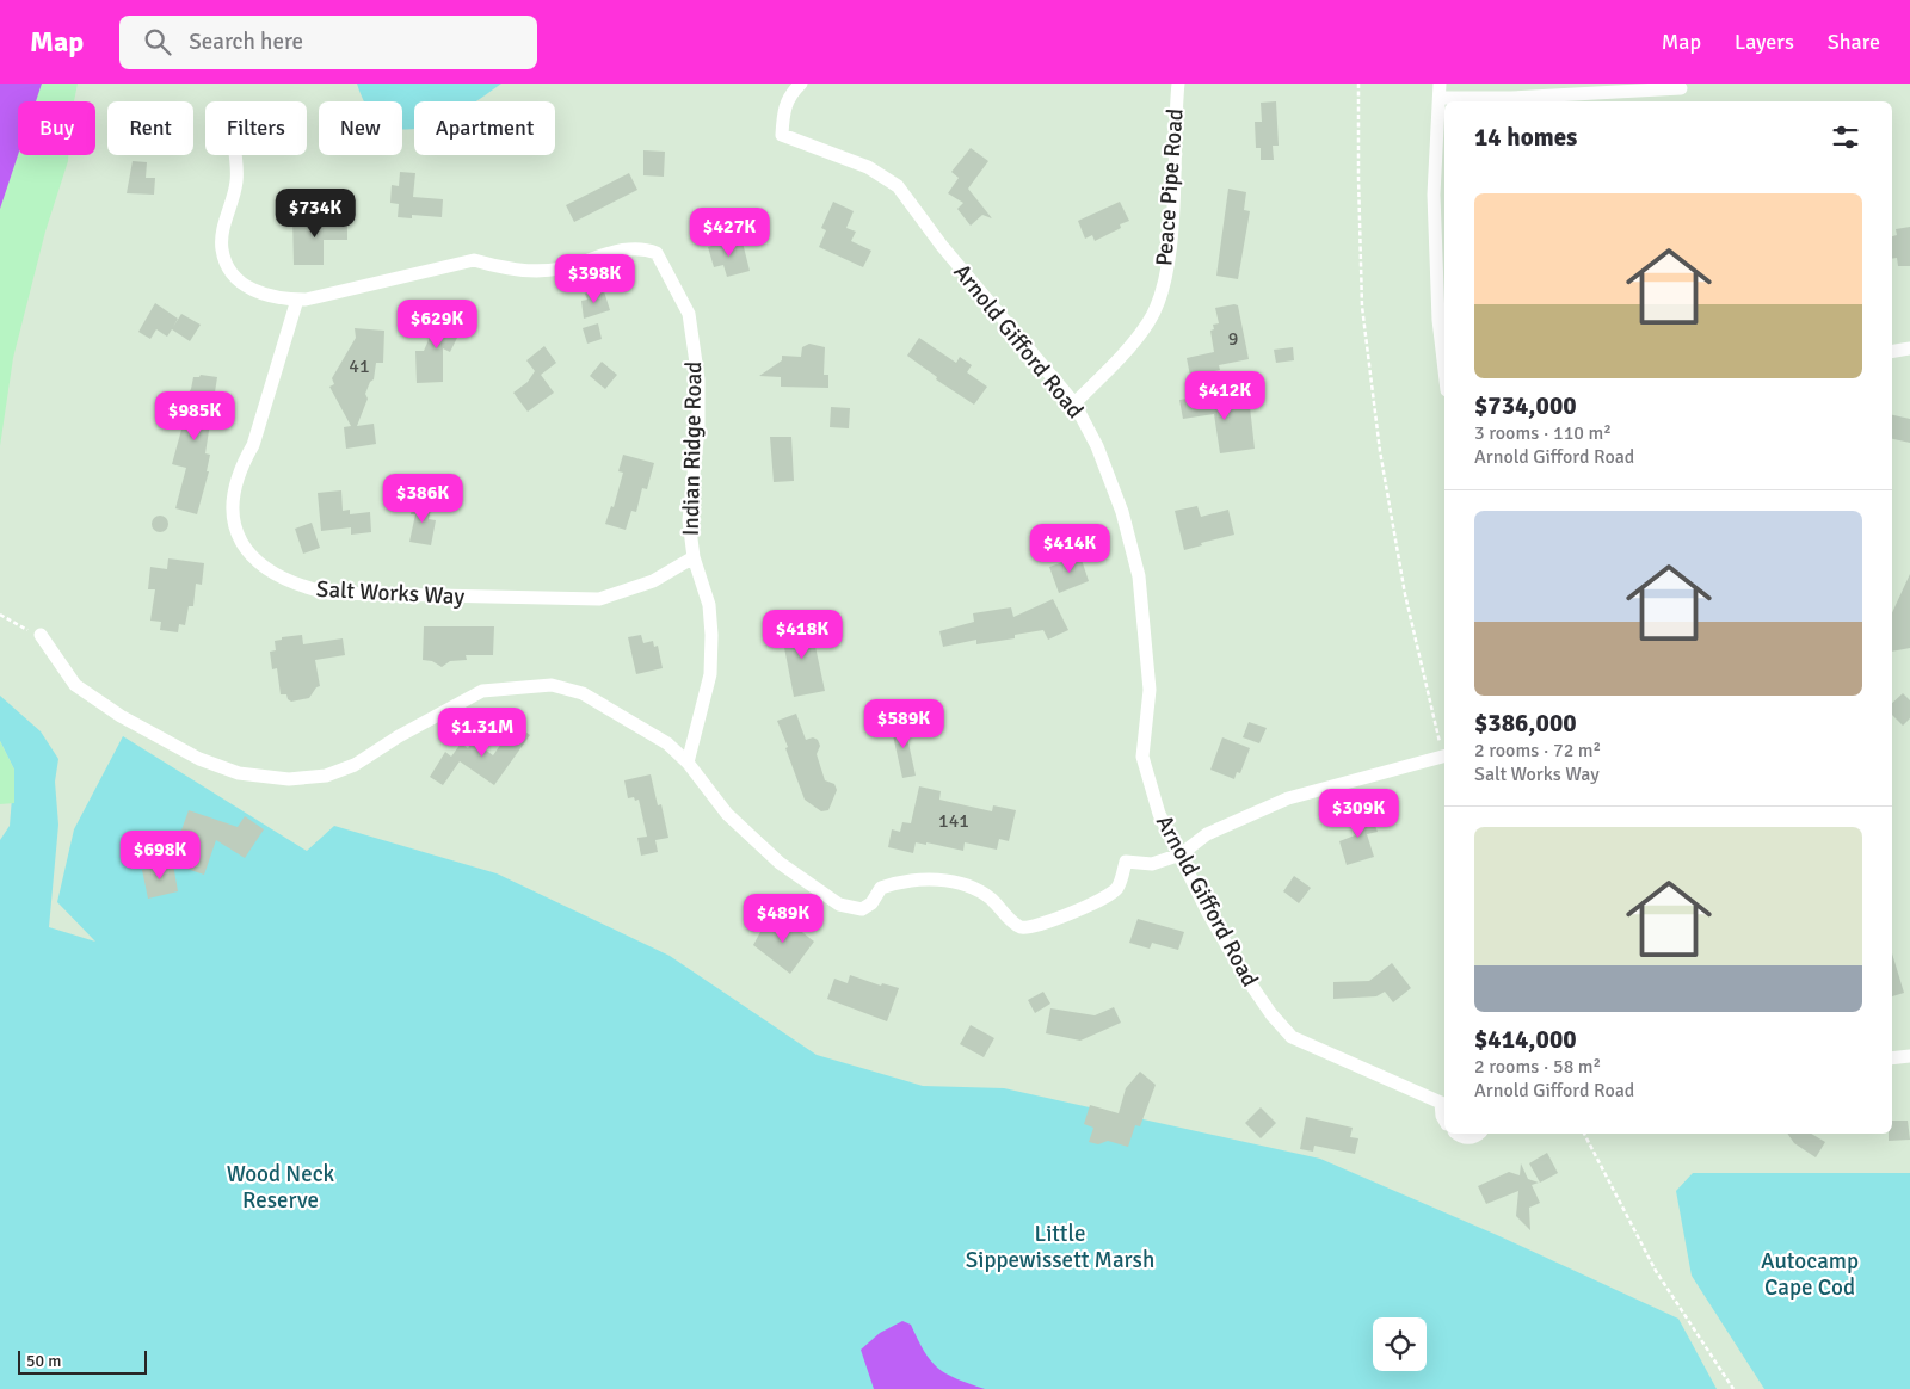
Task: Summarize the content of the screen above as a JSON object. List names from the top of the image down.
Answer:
{
  "streets": {
    "street": [
      "Peace Pipe Road",
      "Arnold Gifford Road",
      "Indian Ridge Road",
      "Salt Works Way"
    ]
  },
  "crossings": [
    ["Peace Pipe Road", "Arnold Gifford Road"],
    ["Indian Ridge Road", "Salt Works Way"]
  ],
  "parks": ["Wood Neck Reserve", "Little Sippewissett Marsh", "Autocamp Cape Cod"],
  "house_numbers": ["9", "41", "141"],
  "scale_bar": "50 m",
  "page": {
    "header": "Map",
    "search": "Search here",
    "nav": ["Map", "Layers", "Share"],
    "chip": [
      "Buy",
      "Rent",
      "Filters",
      "New",
      "Apartment"
    ],
    "heading": "14 homes",
    "list": [
      {
        "name": "$734,000",
        "note": "3 rooms · 110 m² · Arnold Gifford Road"
      },
      {
        "name": "$386,000",
        "note": "2 rooms · 72 m² · Salt Works Way"
      },
      {
        "name": "$414,000",
        "note": "2 rooms · 58 m² · Arnold Gifford Road"
      }
    ],
    "price": [
      "$734K",
      "$427K",
      "$398K",
      "$629K",
      "$412K",
      "$985K",
      "$386K",
      "$414K",
      "$418K",
      "$589K",
      "$1.31M",
      "$309K",
      "$698K",
      "$489K"
    ],
    "scale": "50 m"
  }
}
